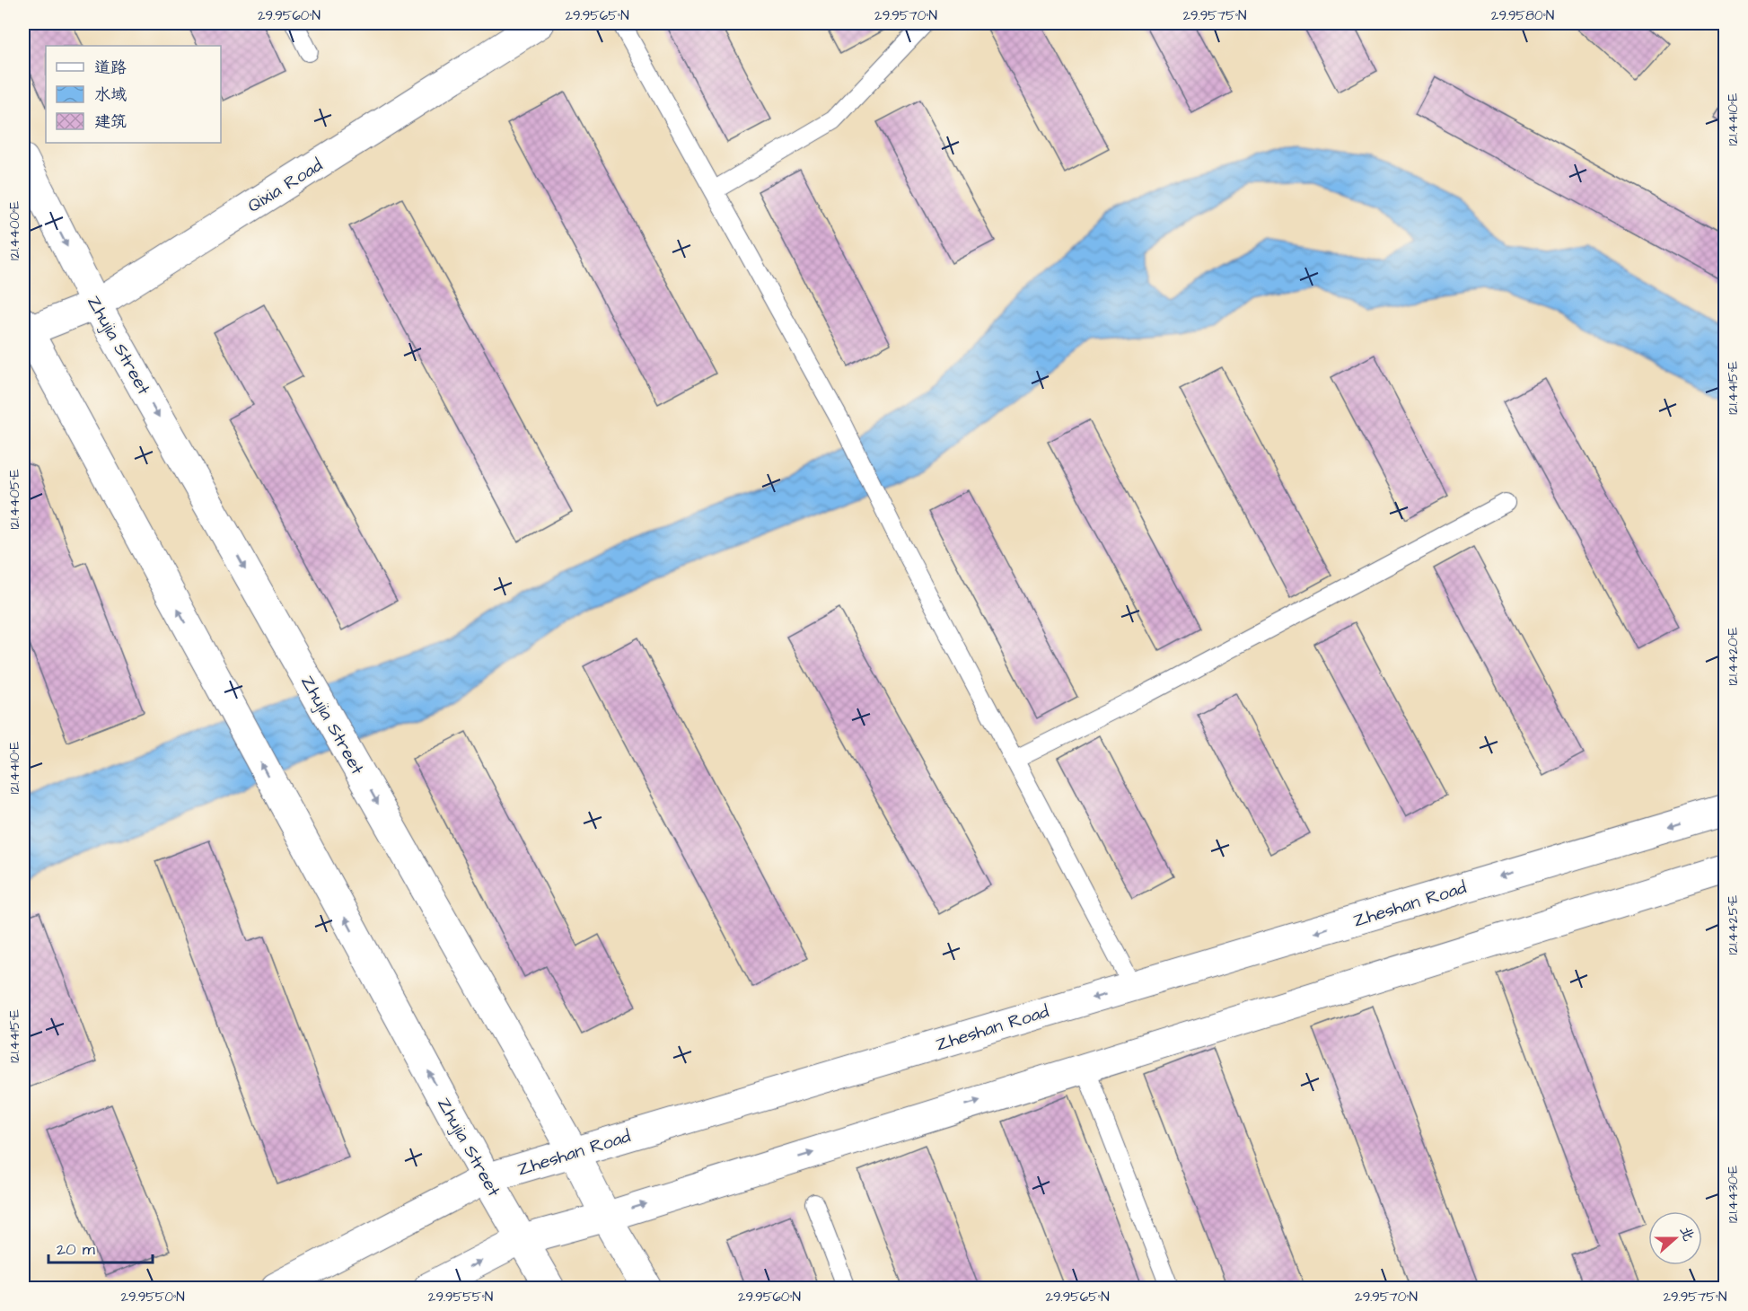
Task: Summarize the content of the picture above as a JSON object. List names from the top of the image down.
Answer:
{
  "streets": {
    "street": ["Qixia Road", "Zhujia Street", "Zheshan Road"]
  },
  "crossings": [
    ["Qixia Road", "Zhujia Street"],
    ["Zhujia Street", "Zheshan Road"]
  ],
  "legend": ["道路", "水域", "建筑"],
  "scale_bar": "20 m",
  "north": "right",
  "coordinates": [
    "29.9560°N",
    "29.9565°N",
    "29.9570°N",
    "29.9575°N",
    "29.9580°N",
    "121.4410°E",
    "121.4400°E",
    "121.4415°E",
    "121.4405°E",
    "121.4420°E",
    "121.4425°E",
    "121.4430°E",
    "29.9550°N",
    "29.9555°N"
  ]
}
